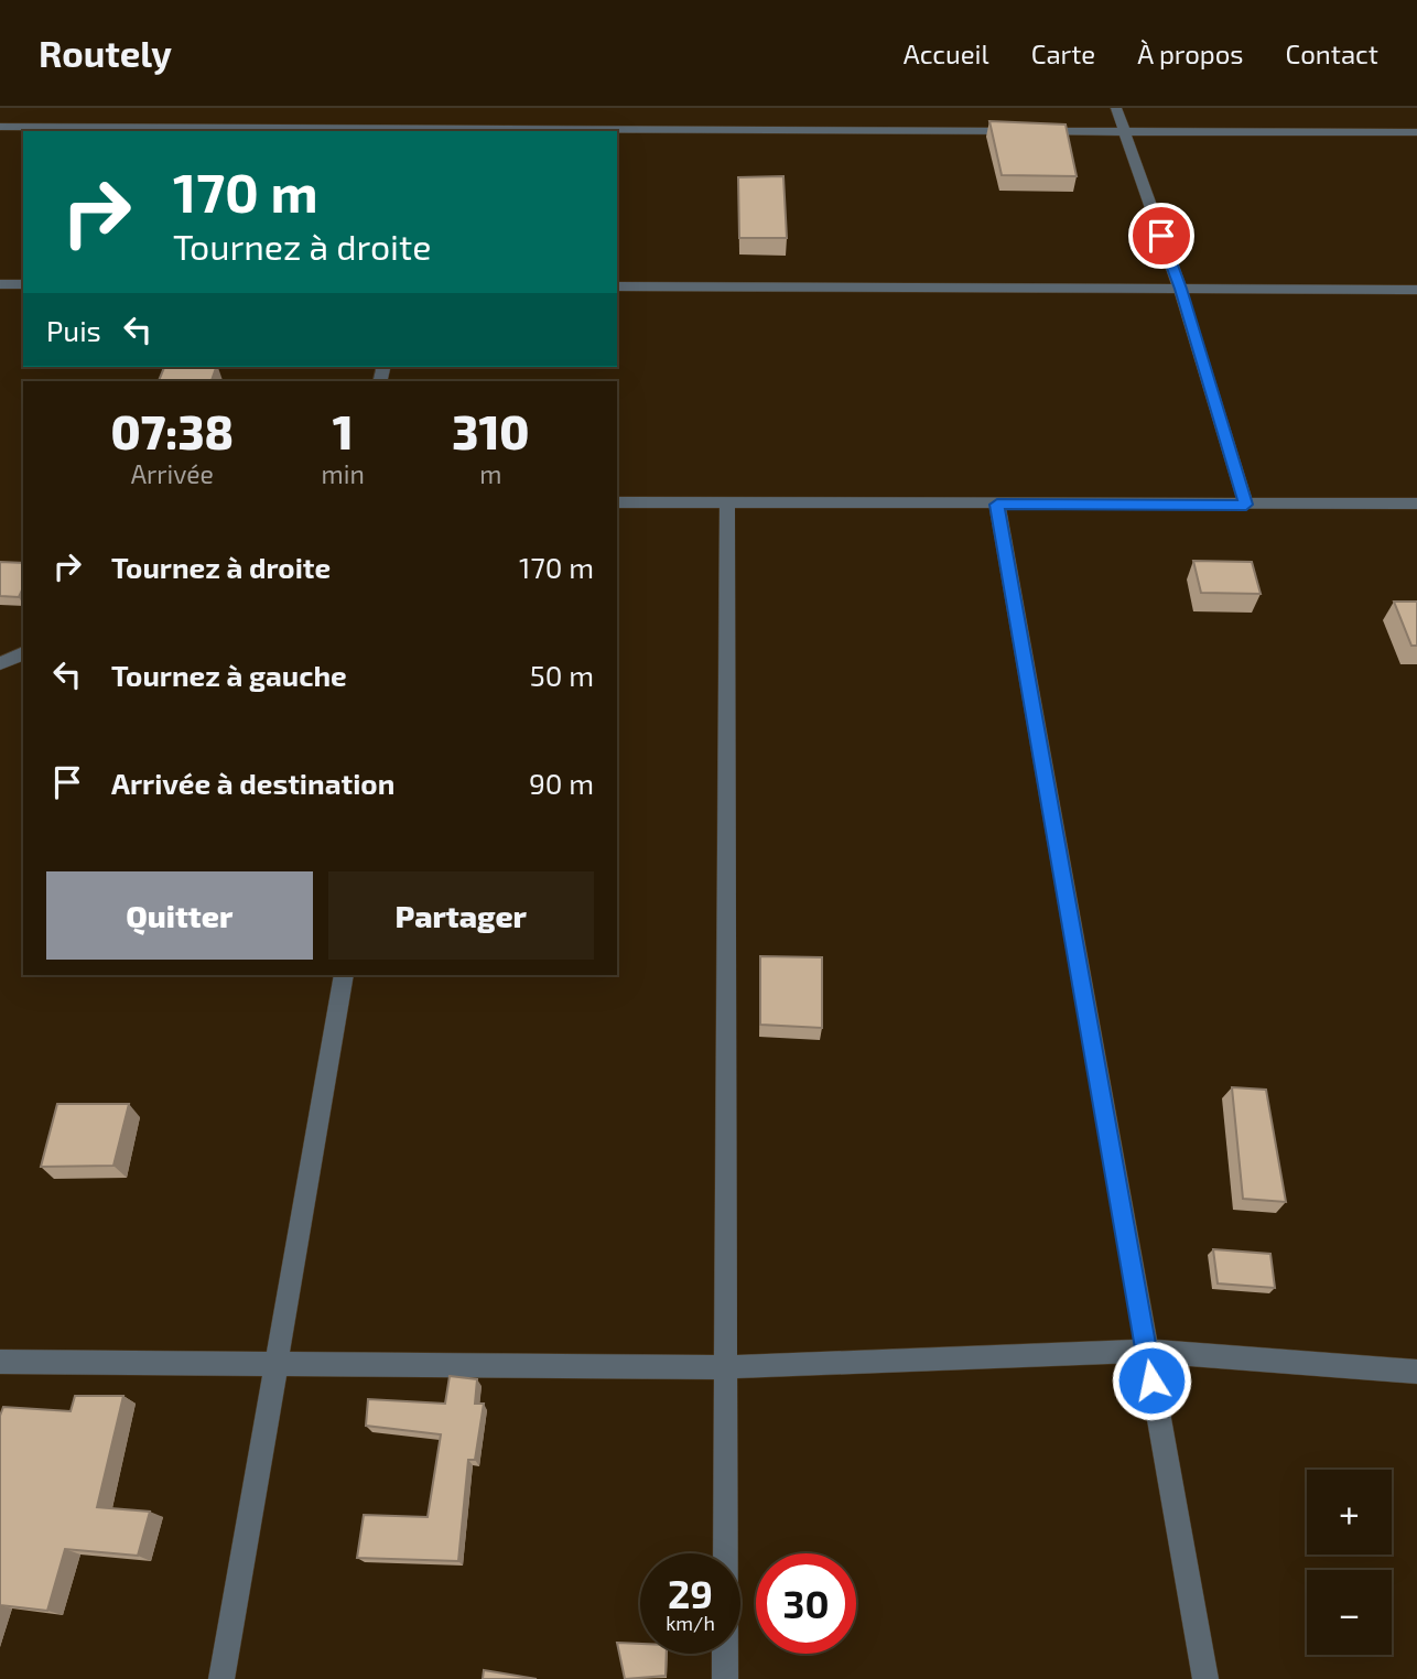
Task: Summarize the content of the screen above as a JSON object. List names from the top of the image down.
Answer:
{
  "page": {
    "header": "Routely",
    "nav": [
      "Accueil",
      "Carte",
      "À propos",
      "Contact"
    ],
    "turn": ["170 m", "Tournez à droite"],
    "then": "Puis",
    "eta": [
      "07:38",
      "Arrivée",
      "1",
      "min",
      "310",
      "m"
    ],
    "list": [
      {
        "name": "Tournez à droite",
        "value": "170 m"
      },
      {
        "name": "Tournez à gauche",
        "value": "50 m"
      },
      {
        "name": "Arrivée à destination",
        "value": "90 m"
      }
    ],
    "buttons": ["Quitter", "Partager"],
    "map_buttons": ["+", "−"],
    "speed": "29 km/h",
    "limit": "30"
  }
}
